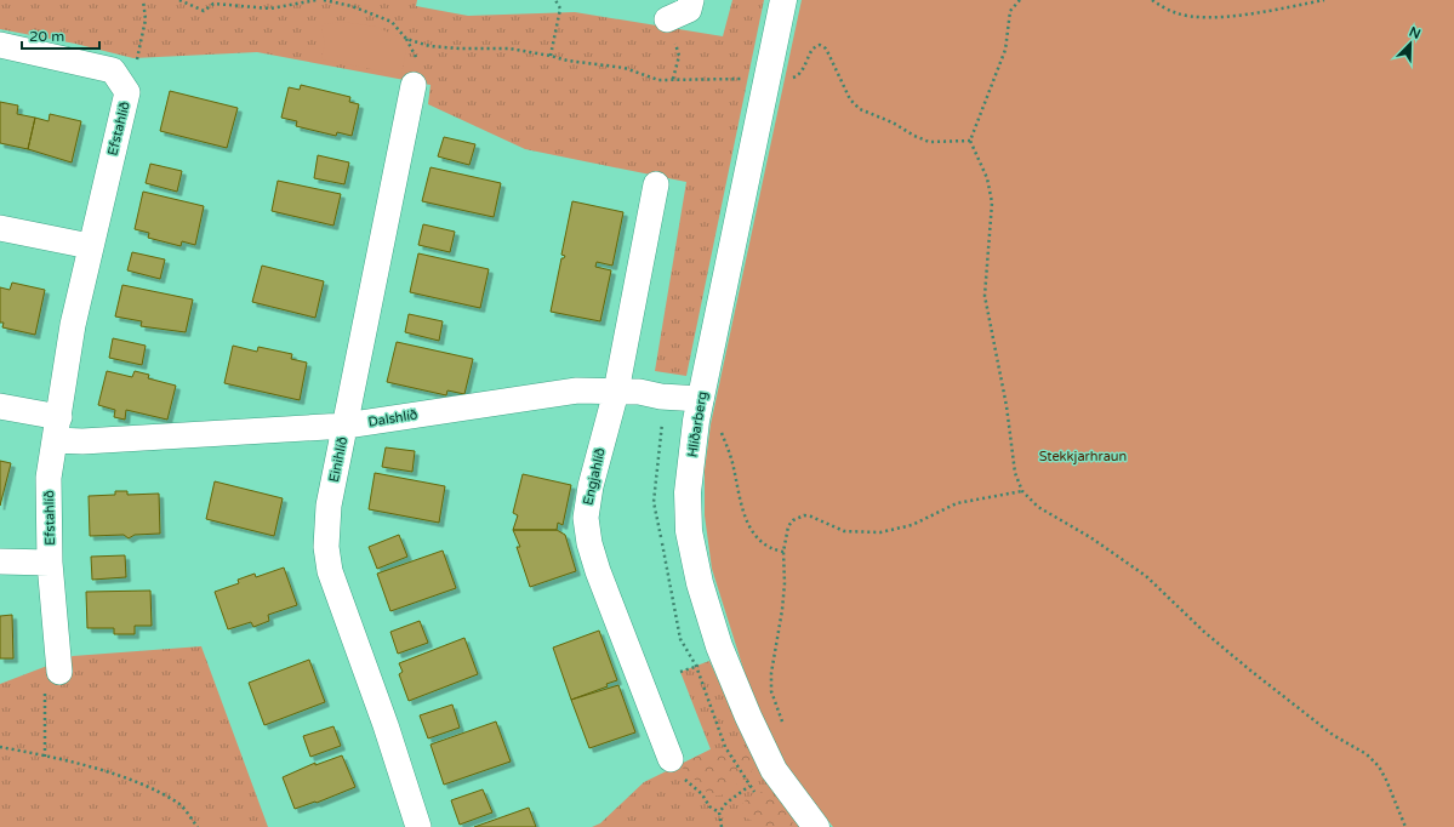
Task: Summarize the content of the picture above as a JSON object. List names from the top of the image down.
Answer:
{
  "streets": {
    "street": [
      "Efstahlíð",
      "Dalshlíð",
      "Hlíðarberg",
      "Einihlíð",
      "Engjahlíð"
    ]
  },
  "crossings": [
    ["Efstahlíð", "Dalshlíð"],
    ["Dalshlíð", "Hlíðarberg"],
    ["Dalshlíð", "Einihlíð"],
    ["Dalshlíð", "Engjahlíð"]
  ],
  "parks": ["Stekkjarhraun"],
  "scale_bar": "20 m",
  "north": "top right"
}
